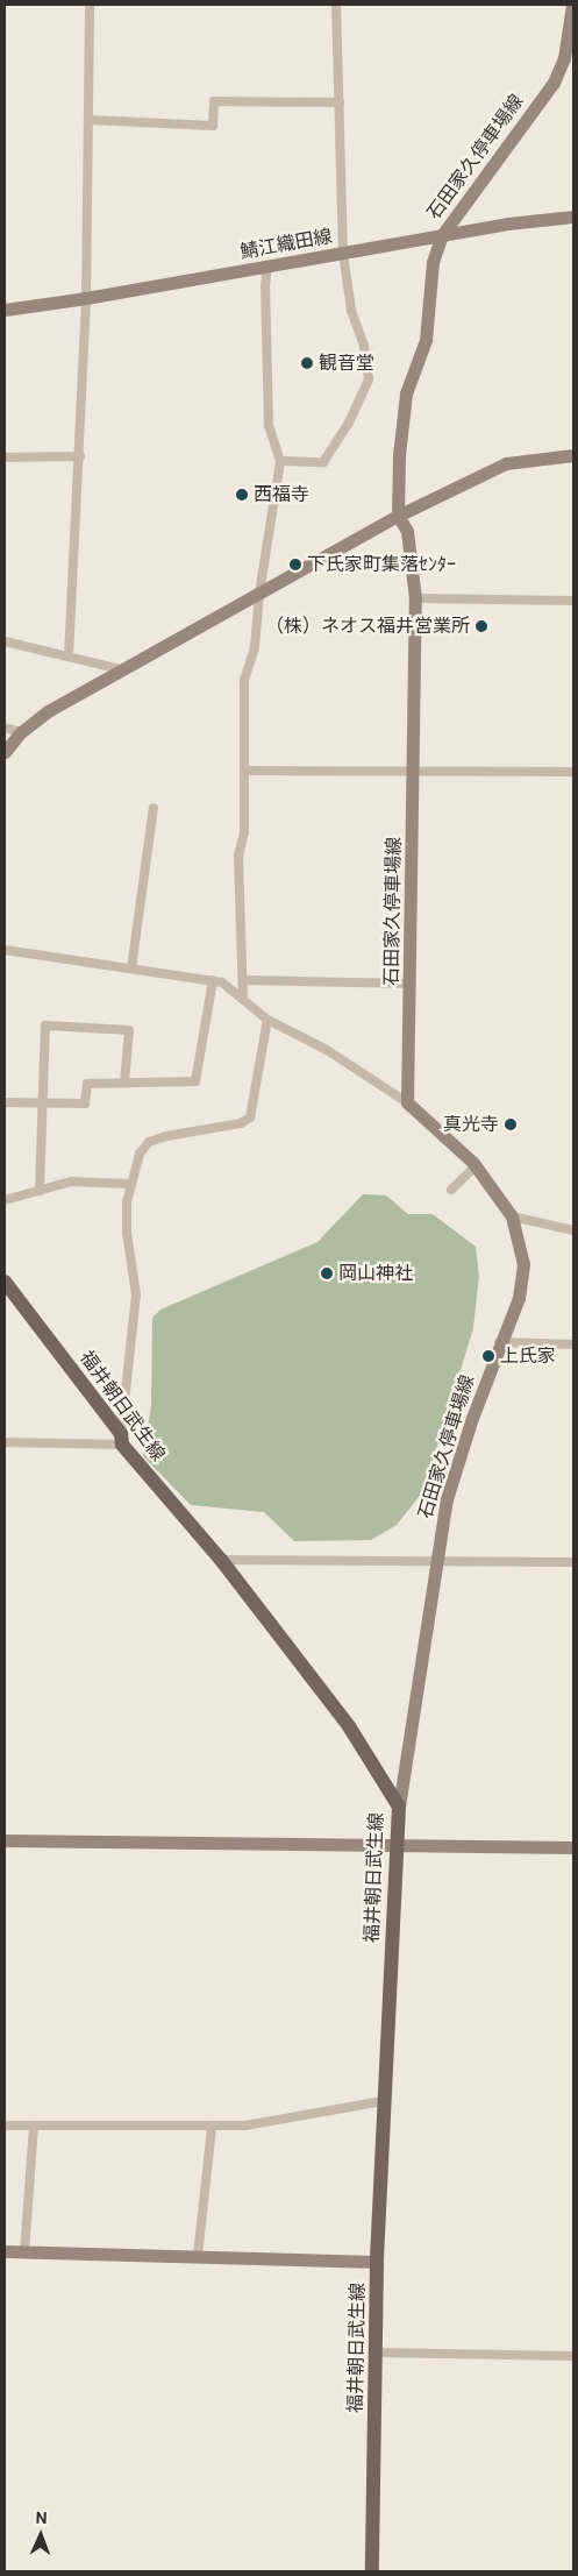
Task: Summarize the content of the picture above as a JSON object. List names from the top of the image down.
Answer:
{
  "streets": {
    "main road": ["石田家久停車場線", "鯖江織田線", "福井朝日武生線"]
  },
  "crossings": [
    ["石田家久停車場線", "鯖江織田線"],
    ["石田家久停車場線", "福井朝日武生線"]
  ],
  "places": [
    "観音堂",
    "西福寺",
    "下氏家町集落ｾﾝﾀｰ",
    "（株）ネオス福井営業所",
    "真光寺",
    "岡山神社",
    "上氏家"
  ],
  "north": "top"
}
